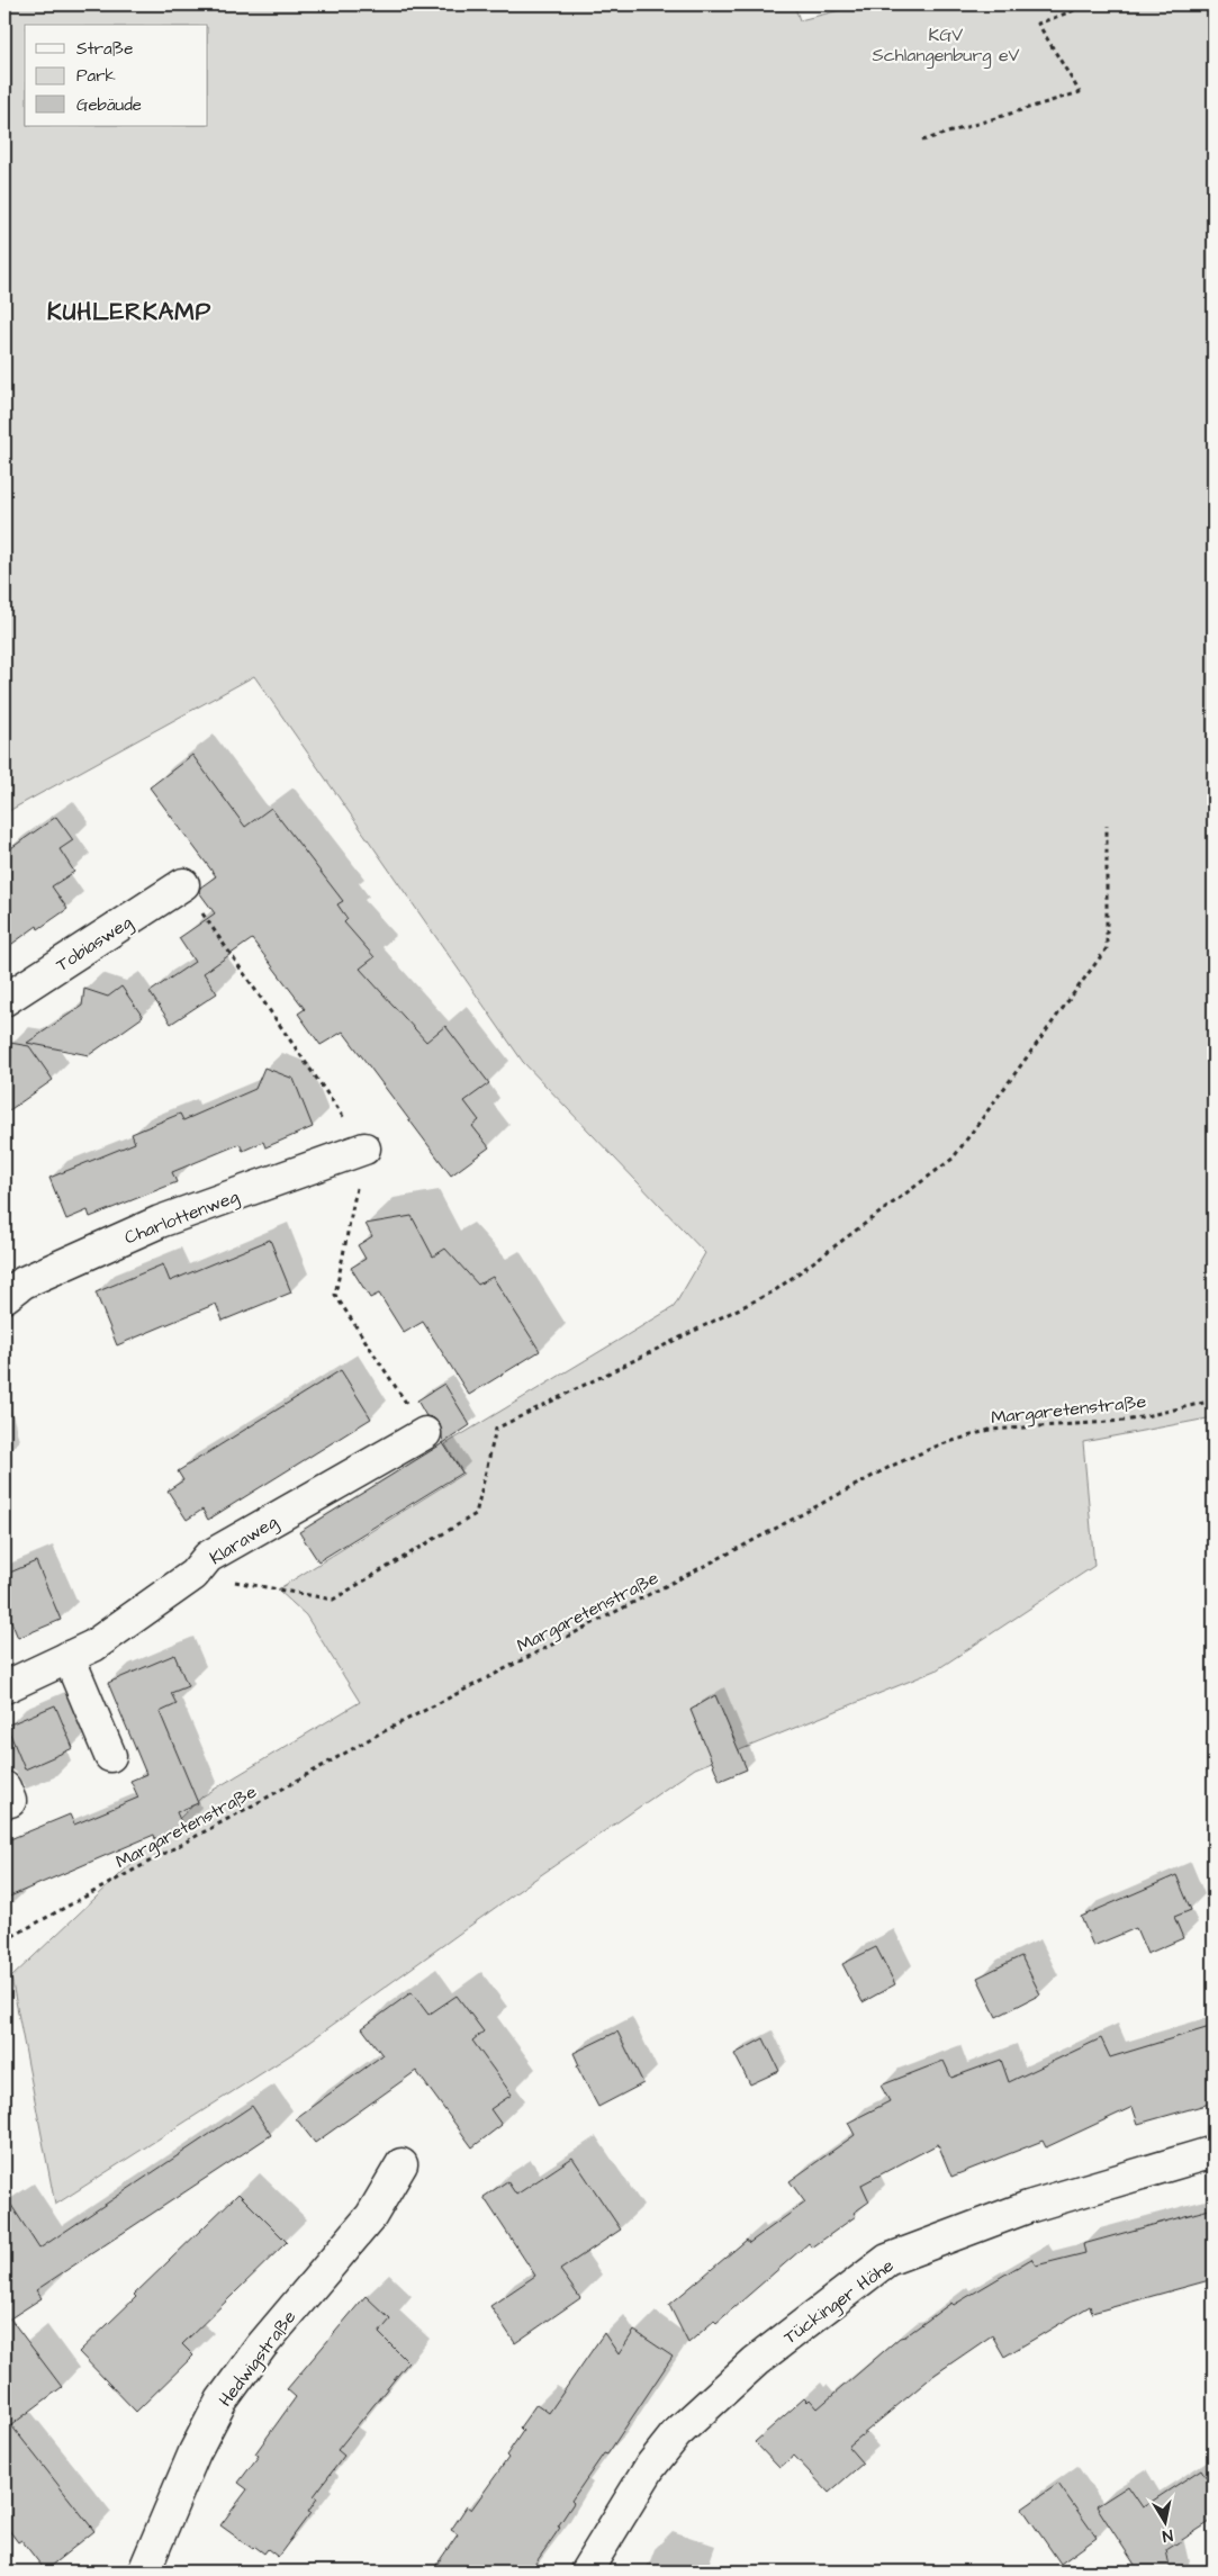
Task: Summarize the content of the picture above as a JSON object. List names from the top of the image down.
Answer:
{
  "streets": {
    "street": [
      "Tobiasweg",
      "Charlottenweg",
      "Klaraweg",
      "Tückinger Höhe",
      "Hedwigstraße"
    ],
    "path": ["Margaretenstraße"]
  },
  "districts": ["KUHLERKAMP"],
  "parks": ["KGV Schlangenburg eV"],
  "legend": ["Straße", "Park", "Gebäude"],
  "north": "bottom"
}
